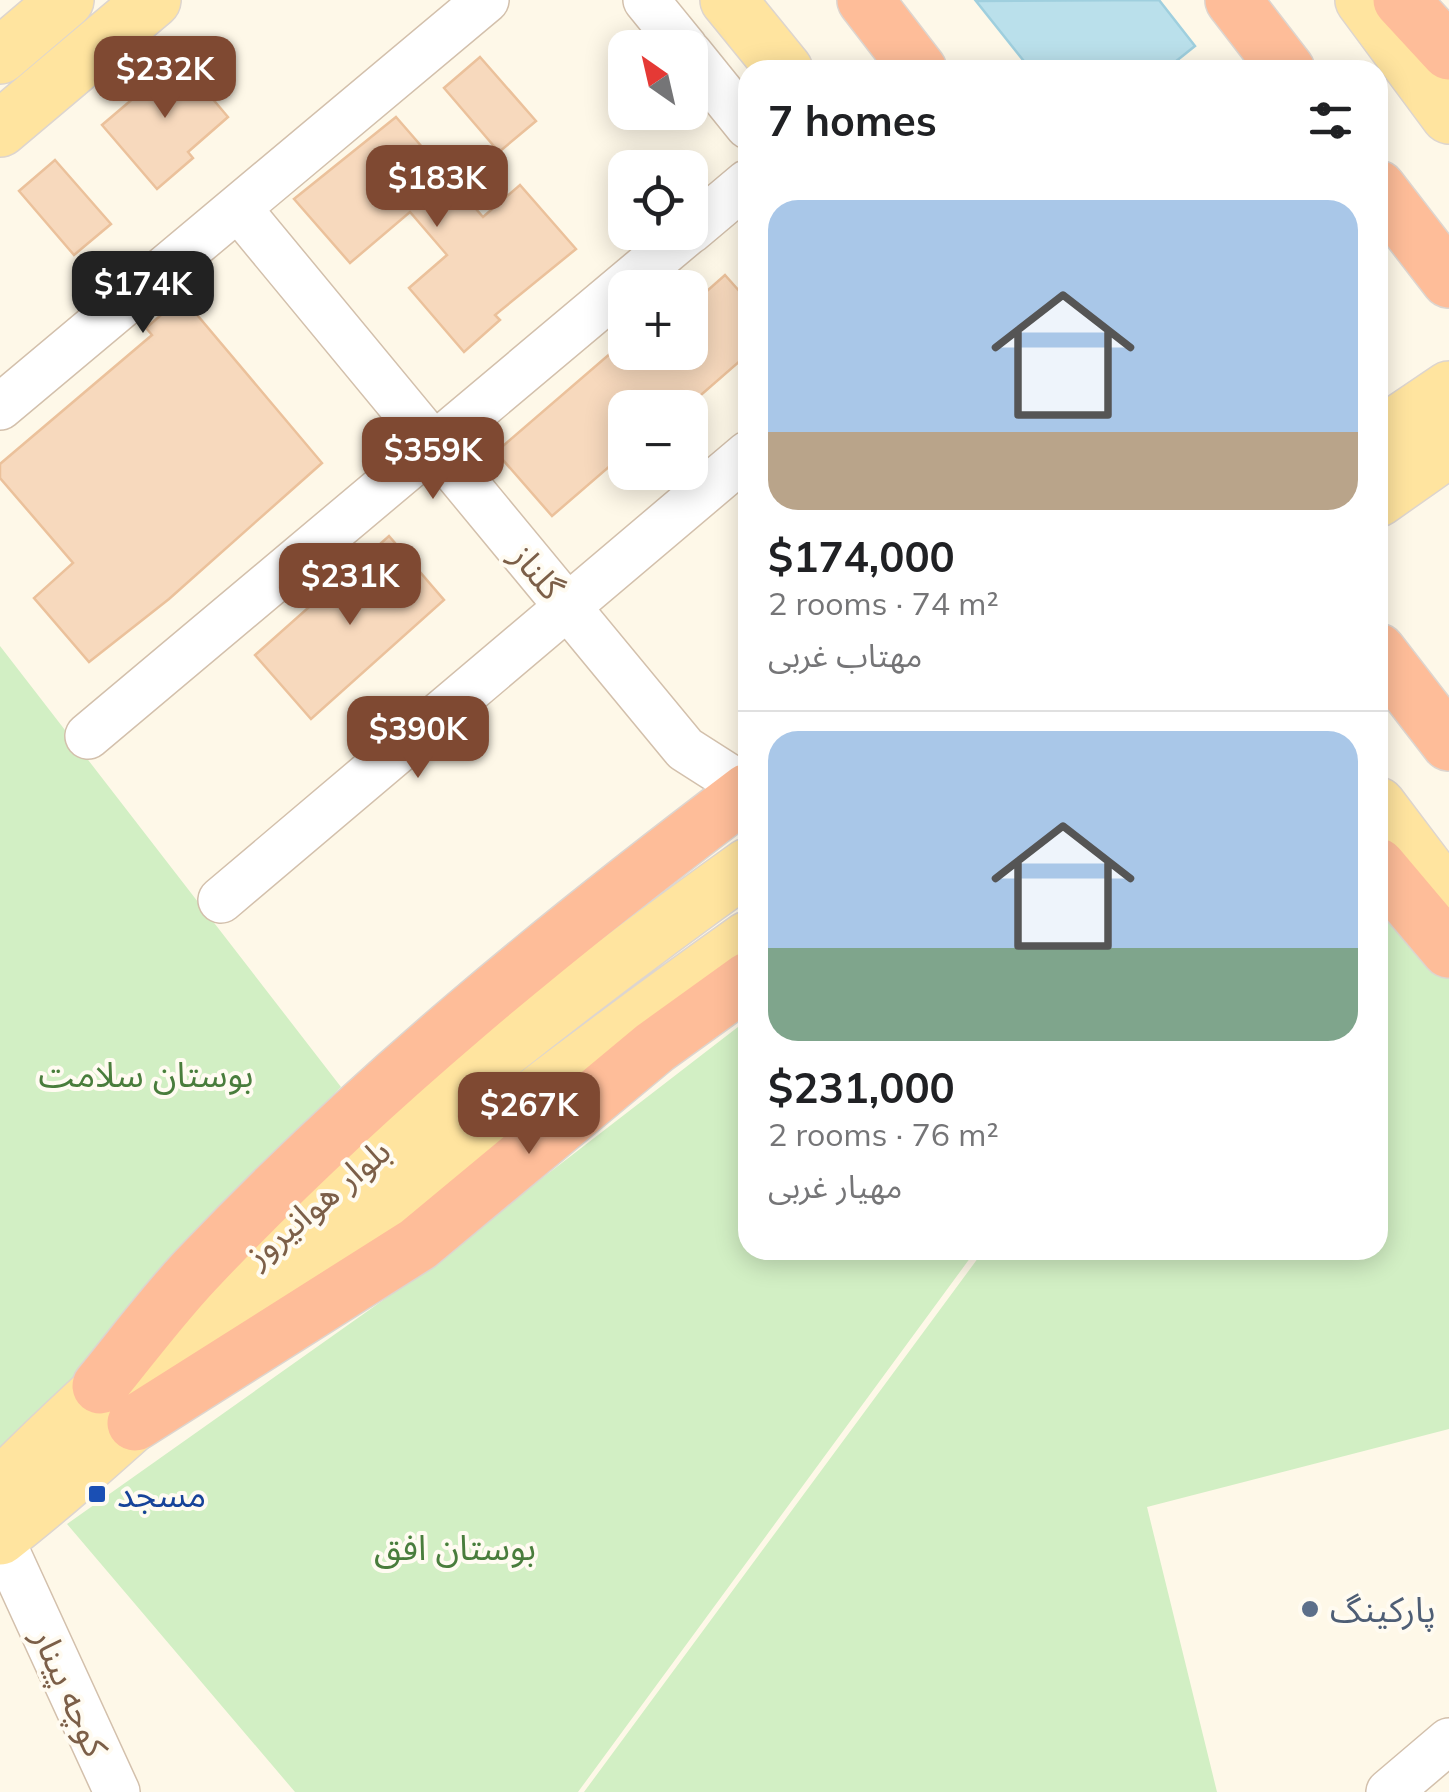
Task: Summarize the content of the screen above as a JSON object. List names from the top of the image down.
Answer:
{
  "streets": {
    "main road": ["بلوار هوانیروز"],
    "street": ["گلناز", "کوچه پینار"]
  },
  "crossings": [
    ["بلوار هوانیروز", "کوچه پینار"]
  ],
  "parks": ["بوستان سلامت", "بوستان افق"],
  "places": {
    "transit": ["مسجد"],
    "other": ["پارکینگ"]
  },
  "north": "top left",
  "page": {
    "map_buttons": ["+", "−"],
    "price": [
      "$232K",
      "$183K",
      "$174K",
      "$359K",
      "$231K",
      "$390K",
      "$267K"
    ],
    "heading": "7 homes",
    "list": [
      {
        "name": "$174,000",
        "note": "2 rooms · 74 m² · مهتاب غربی"
      },
      {
        "name": "$231,000",
        "note": "2 rooms · 76 m² · مهیار غربی"
      }
    ]
  }
}
